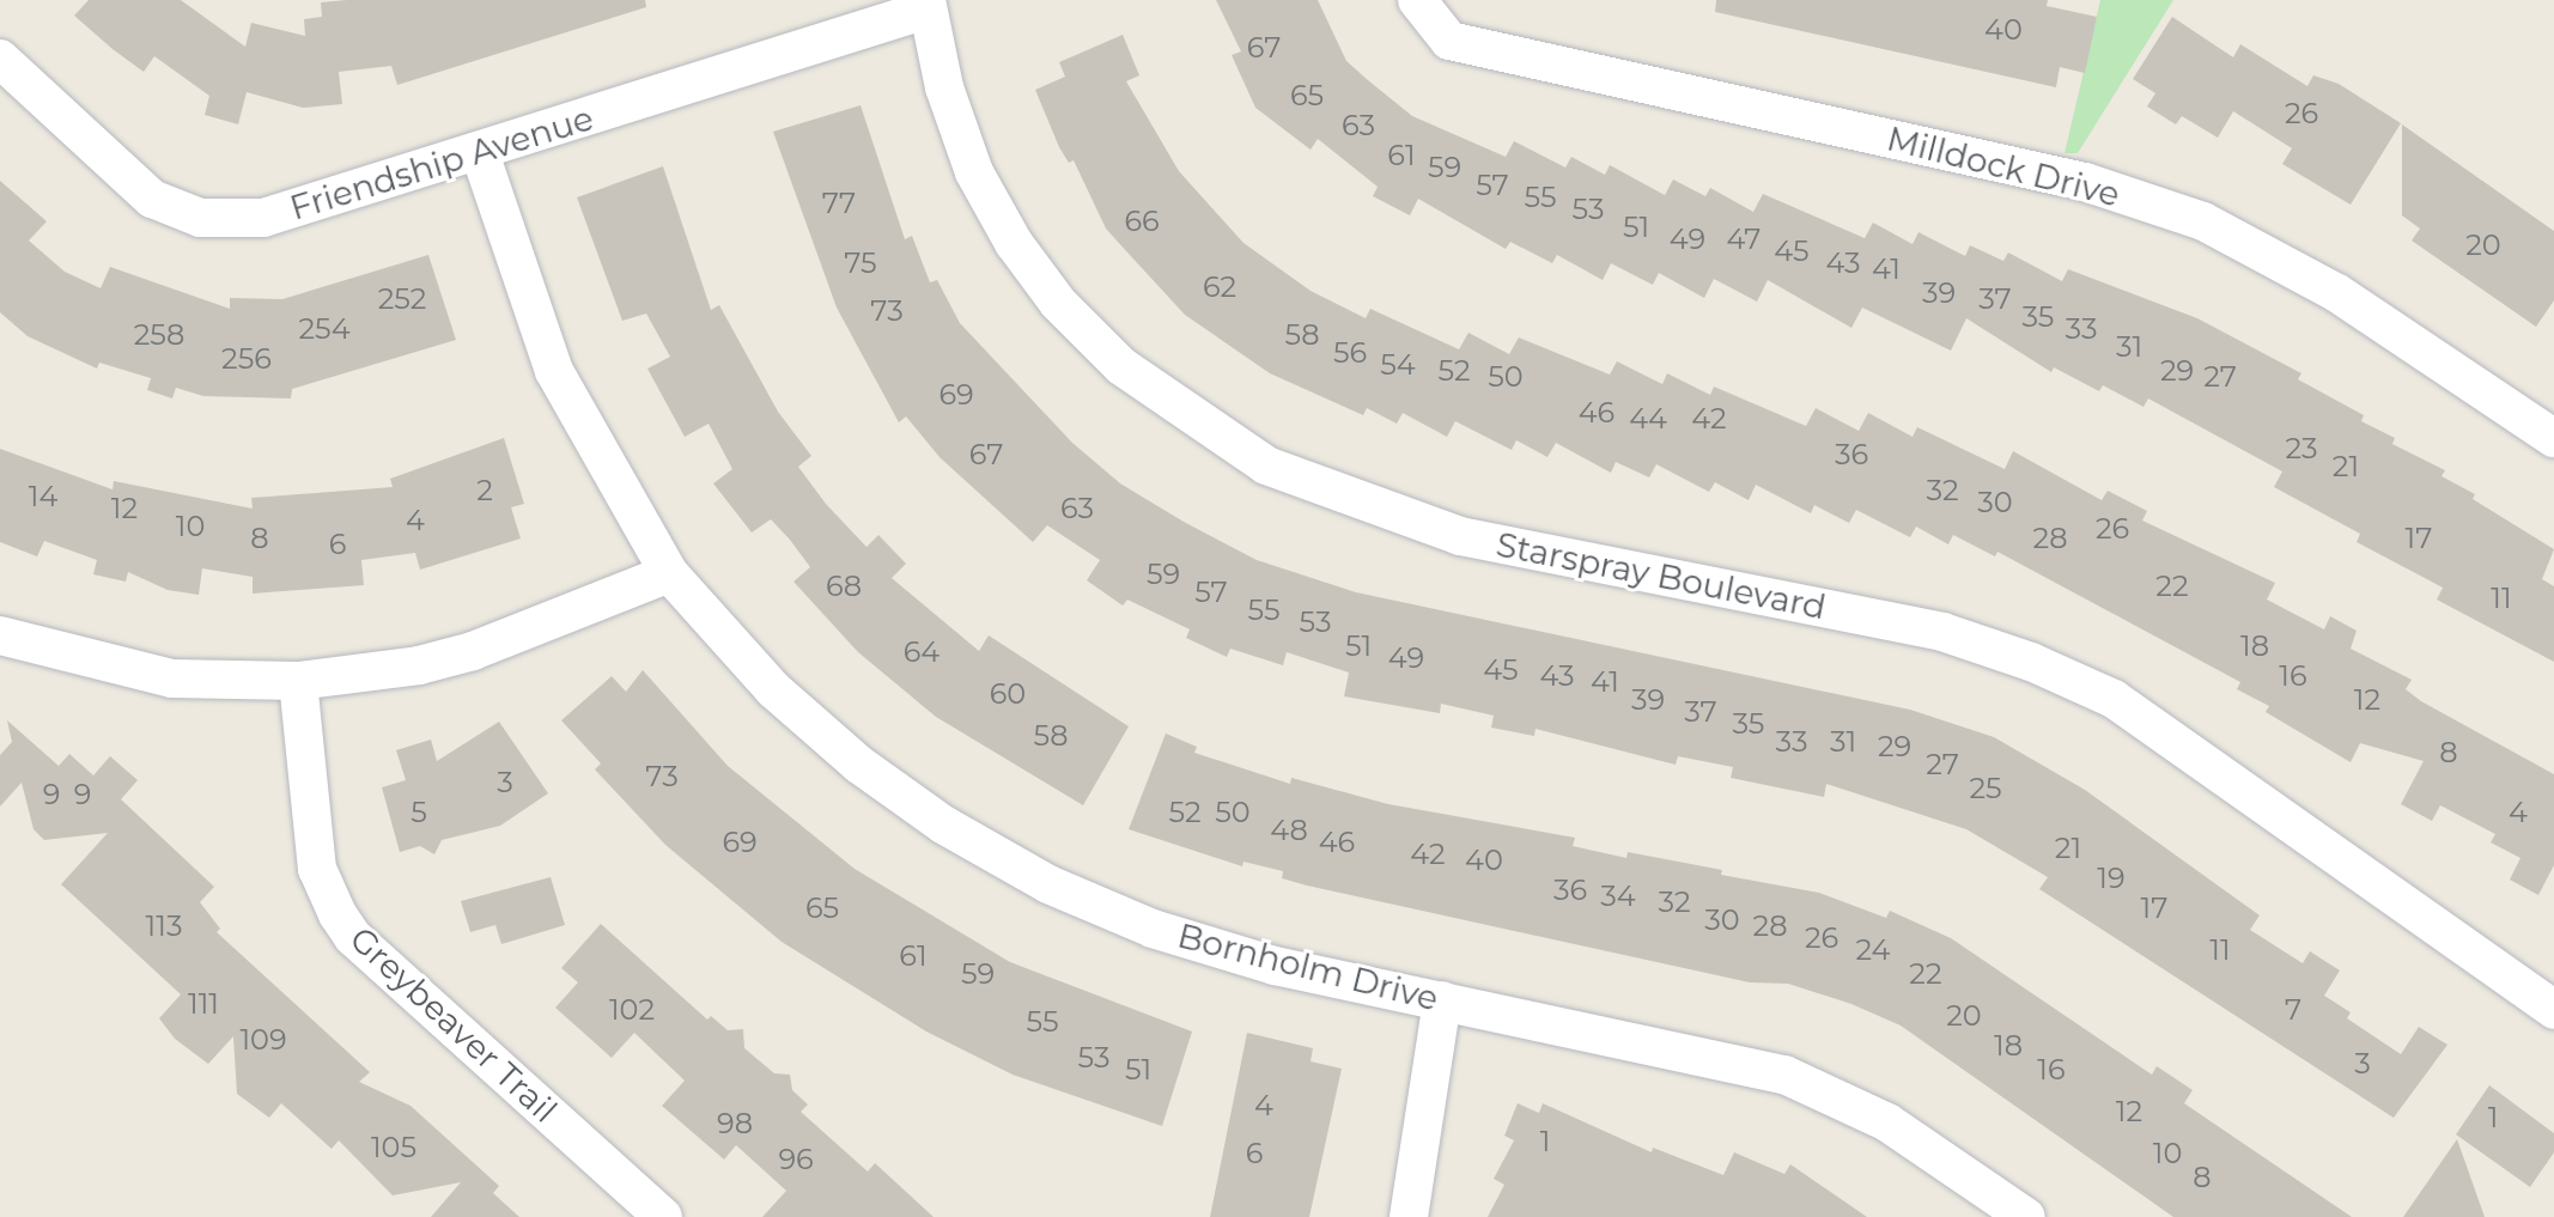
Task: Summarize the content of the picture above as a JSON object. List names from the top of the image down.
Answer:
{
  "streets": {
    "street": [
      "Friendship Avenue",
      "Milldock Drive",
      "Starspray Boulevard",
      "Bornholm Drive",
      "Greybeaver Trail"
    ]
  },
  "crossings": [
    ["Friendship Avenue", "Starspray Boulevard"],
    ["Friendship Avenue", "Bornholm Drive"]
  ],
  "house_numbers": [
    "40",
    "67",
    "65",
    "26",
    "63",
    "61",
    "59",
    "57",
    "55",
    "77",
    "53",
    "66",
    "51",
    "49",
    "47",
    "20",
    "45",
    "75",
    "43",
    "41",
    "62",
    "39",
    "252",
    "37",
    "73",
    "35",
    "254",
    "33",
    "258",
    "58",
    "31",
    "56",
    "256",
    "54",
    "52",
    "29",
    "50",
    "27",
    "69",
    "46",
    "44",
    "42",
    "23",
    "67",
    "36",
    "21",
    "2",
    "32",
    "14",
    "30",
    "12",
    "63",
    "4",
    "10",
    "26",
    "8",
    "28",
    "17",
    "6",
    "59",
    "68",
    "22",
    "57",
    "11",
    "55",
    "53",
    "51",
    "18",
    "64",
    "49",
    "45",
    "43",
    "16",
    "41",
    "60",
    "39",
    "12",
    "37",
    "35",
    "58",
    "33",
    "31",
    "29",
    "8",
    "27",
    "73",
    "3",
    "25",
    "9",
    "9",
    "5",
    "52",
    "50",
    "4",
    "48",
    "69",
    "46",
    "21",
    "42",
    "40",
    "19",
    "36",
    "34",
    "32",
    "65",
    "17",
    "30",
    "113",
    "28",
    "26",
    "24",
    "11",
    "61",
    "59",
    "22",
    "111",
    "102",
    "7",
    "20",
    "55",
    "109",
    "18",
    "53",
    "3",
    "51",
    "16",
    "4",
    "12",
    "1",
    "98",
    "1",
    "105",
    "6",
    "10",
    "96",
    "8"
  ]
}
